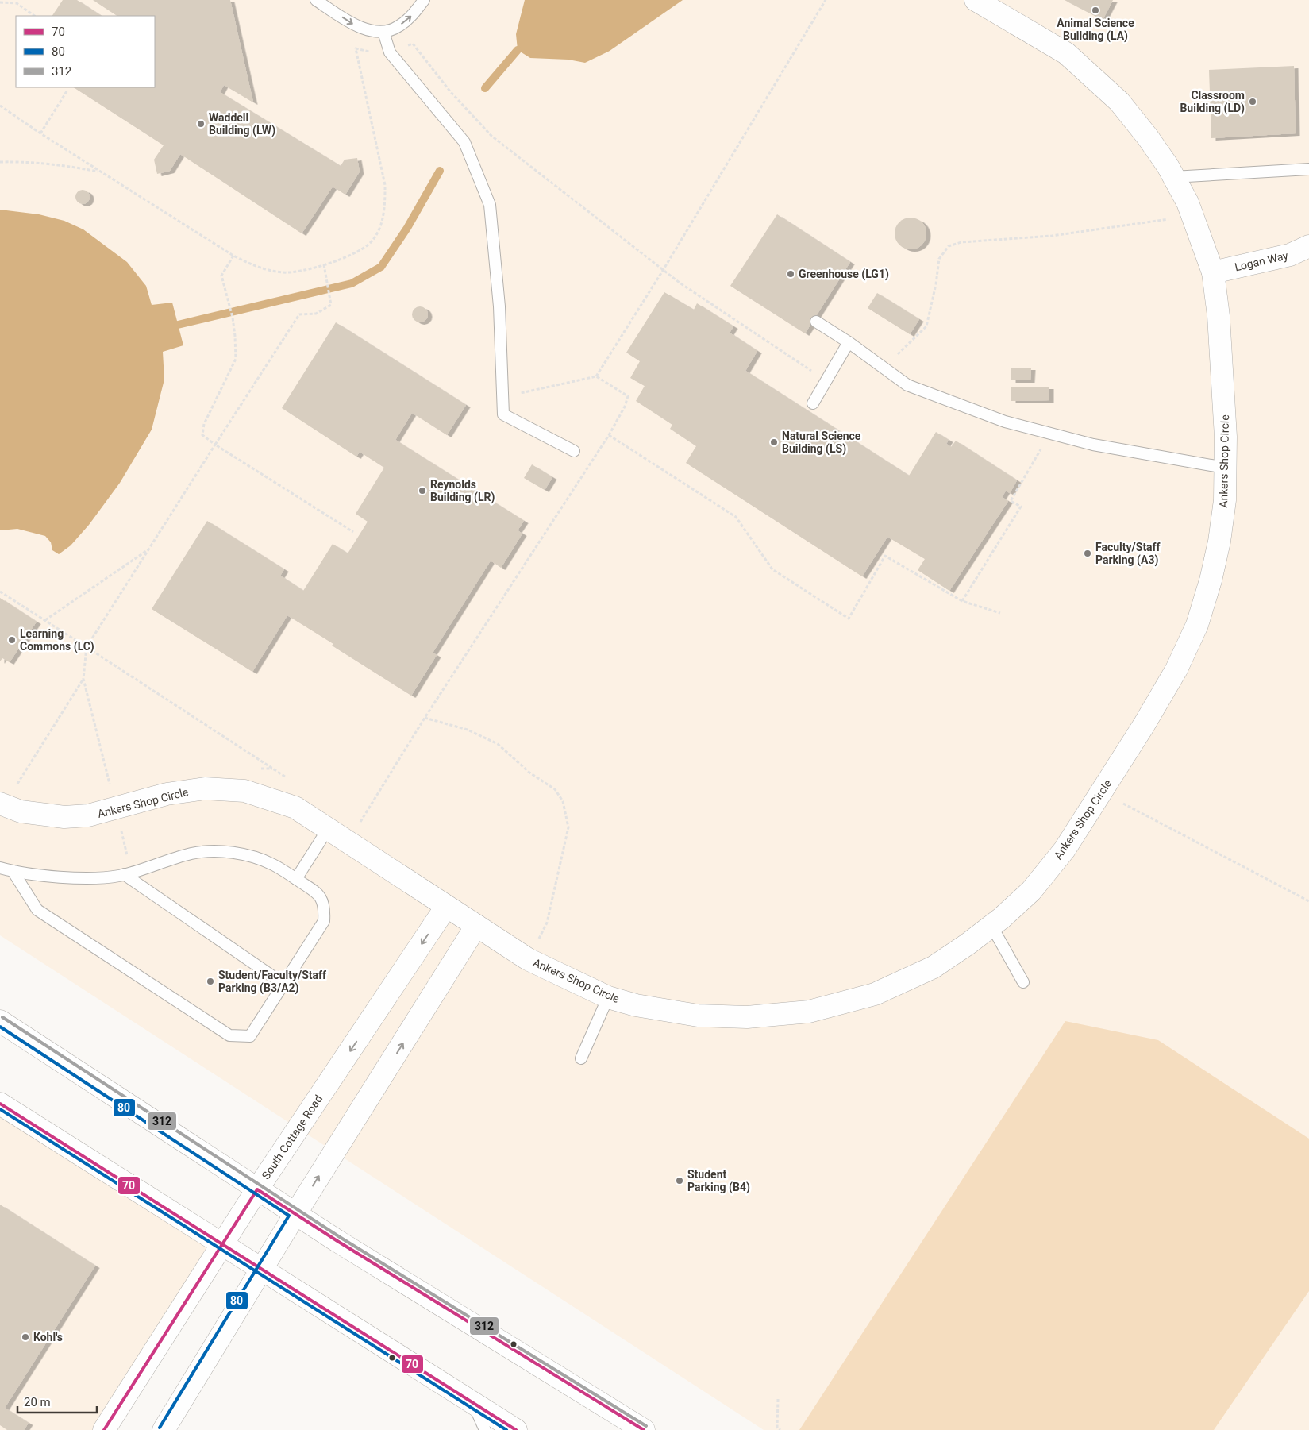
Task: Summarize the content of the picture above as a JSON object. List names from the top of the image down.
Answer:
{
  "streets": {
    "street": ["Logan Way", "Ankers Shop Circle", "South Cottage Road"]
  },
  "crossings": [
    ["Logan Way", "Ankers Shop Circle"],
    ["Ankers Shop Circle", "South Cottage Road"]
  ],
  "places": [
    "Animal Science Building (LA)",
    "Classroom Building (LD)",
    "Waddell Building (LW)",
    "Greenhouse (LG1)",
    "Natural Science Building (LS)",
    "Reynolds Building (LR)",
    "Faculty/Staff Parking (A3)",
    "Learning Commons (LC)",
    "Student/Faculty/Staff Parking (B3/A2)",
    "Student Parking (B4)",
    "Kohl's"
  ],
  "lines": ["transit line 312", "transit line 80", "transit line 70"],
  "legend": ["70", "80", "312"],
  "scale_bar": "20 m"
}
